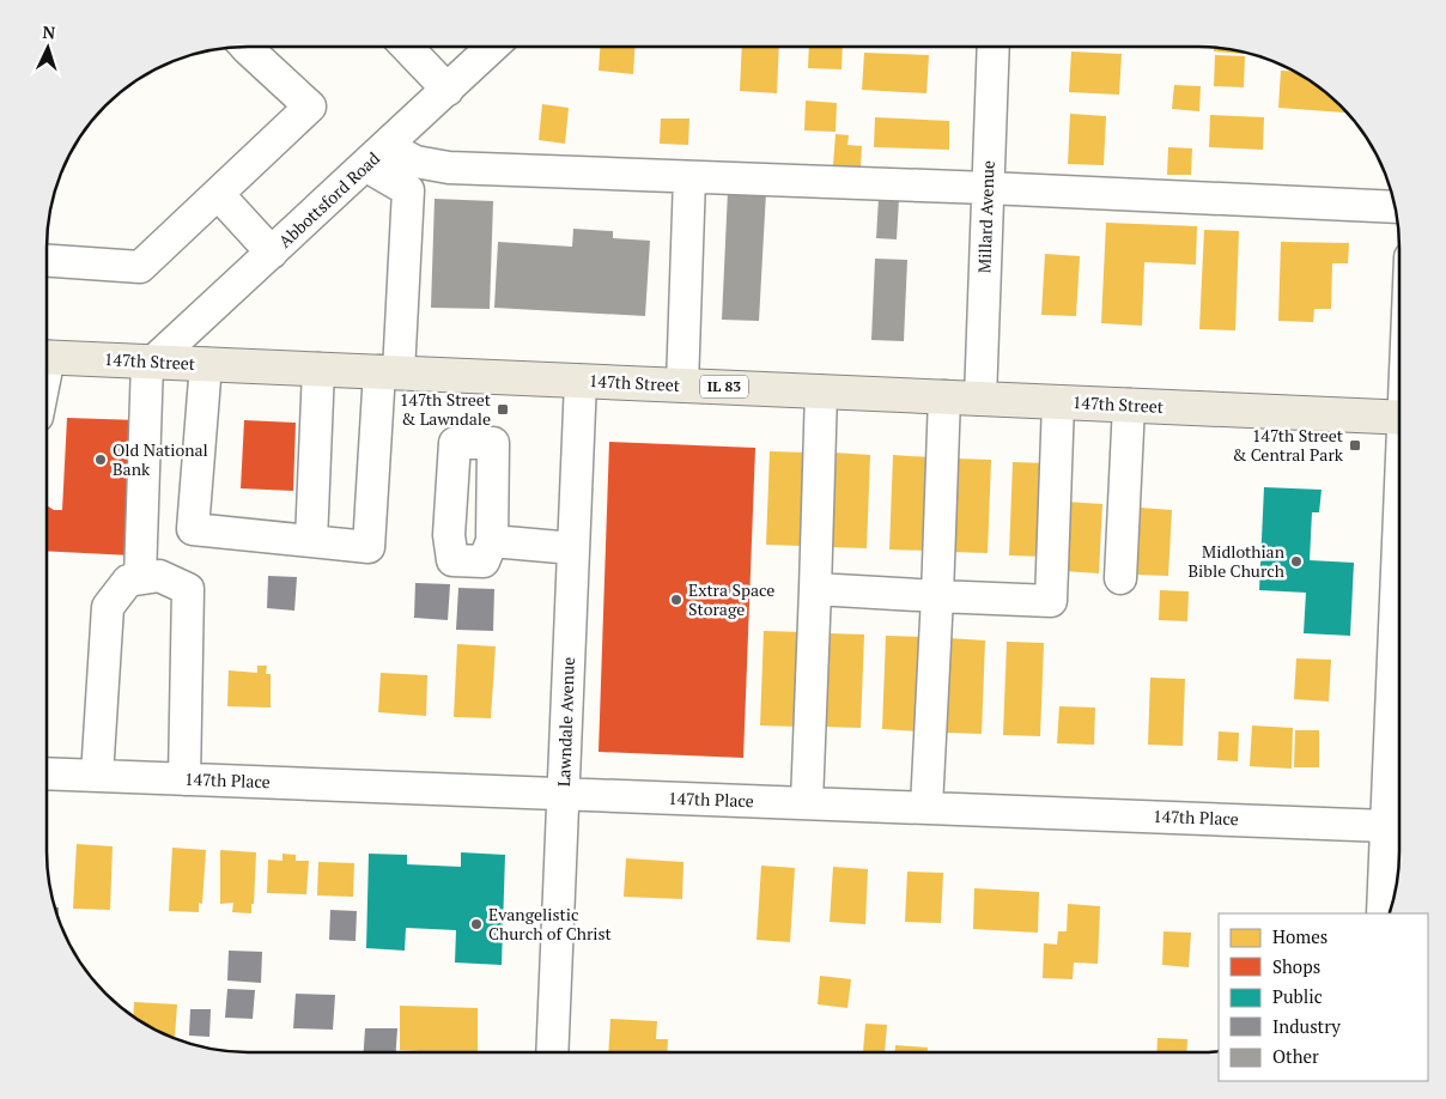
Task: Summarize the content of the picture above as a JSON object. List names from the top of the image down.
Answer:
{
  "streets": {
    "main road": ["147th Street", "IL 83"],
    "street": [
      "Abbottsford Road",
      "Millard Avenue",
      "Lawndale Avenue",
      "147th Place"
    ]
  },
  "crossings": [
    ["Abbottsford Road", "147th Street"],
    ["Millard Avenue", "147th Street"],
    ["147th Street", "Lawndale Avenue"],
    ["Lawndale Avenue", "147th Place"]
  ],
  "places": {
    "transit": ["147th Street & Lawndale", "147th Street & Central Park"],
    "other": [
      "Old National Bank",
      "Midlothian Bible Church",
      "Extra Space Storage",
      "Evangelistic Church of Christ"
    ]
  },
  "legend": [
    "Homes",
    "Shops",
    "Public",
    "Industry",
    "Other"
  ],
  "north": "top"
}
